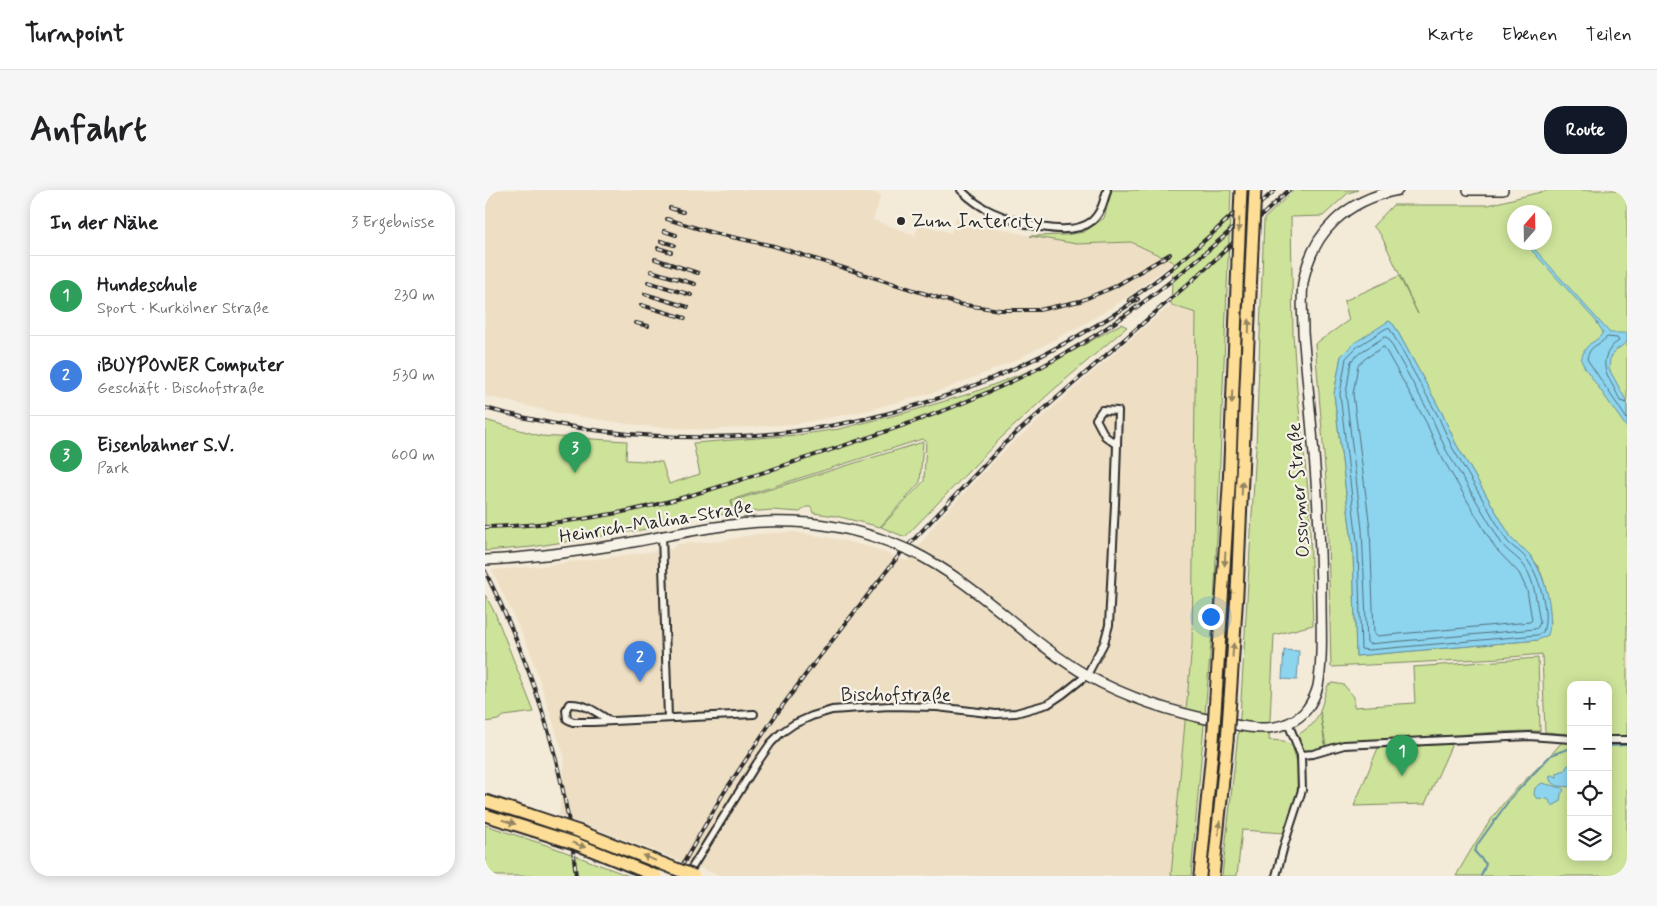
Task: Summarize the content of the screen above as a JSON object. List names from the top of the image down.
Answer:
{
  "streets": {
    "main road": ["Ossumer Straße", "Heinrich-Malina-Straße"],
    "street": ["Bischofstraße"]
  },
  "crossings": [
    ["Ossumer Straße", "Heinrich-Malina-Straße"],
    ["Heinrich-Malina-Straße", "Bischofstraße"]
  ],
  "places": ["Zum Intercity"],
  "north": "top",
  "page": {
    "header": "Turnpoint",
    "nav": ["Karte", "Ebenen", "Teilen"],
    "buttons": "Route",
    "title": "Anfahrt",
    "heading": ["In der Nähe", "3 Ergebnisse"],
    "list": [
      {
        "mark": "1",
        "name": "Hundeschule",
        "note": "Sport · Kurkölner Straße",
        "value": "230 m"
      },
      {
        "mark": "2",
        "name": "iBUYPOWER Computer",
        "note": "Geschäft · Bischofstraße",
        "value": "530 m"
      },
      {
        "mark": "3",
        "name": "Eisenbahner S.V.",
        "note": "Park",
        "value": "600 m"
      }
    ],
    "pins": ["3", "2", "1"],
    "map_buttons": ["+", "−"]
  }
}
